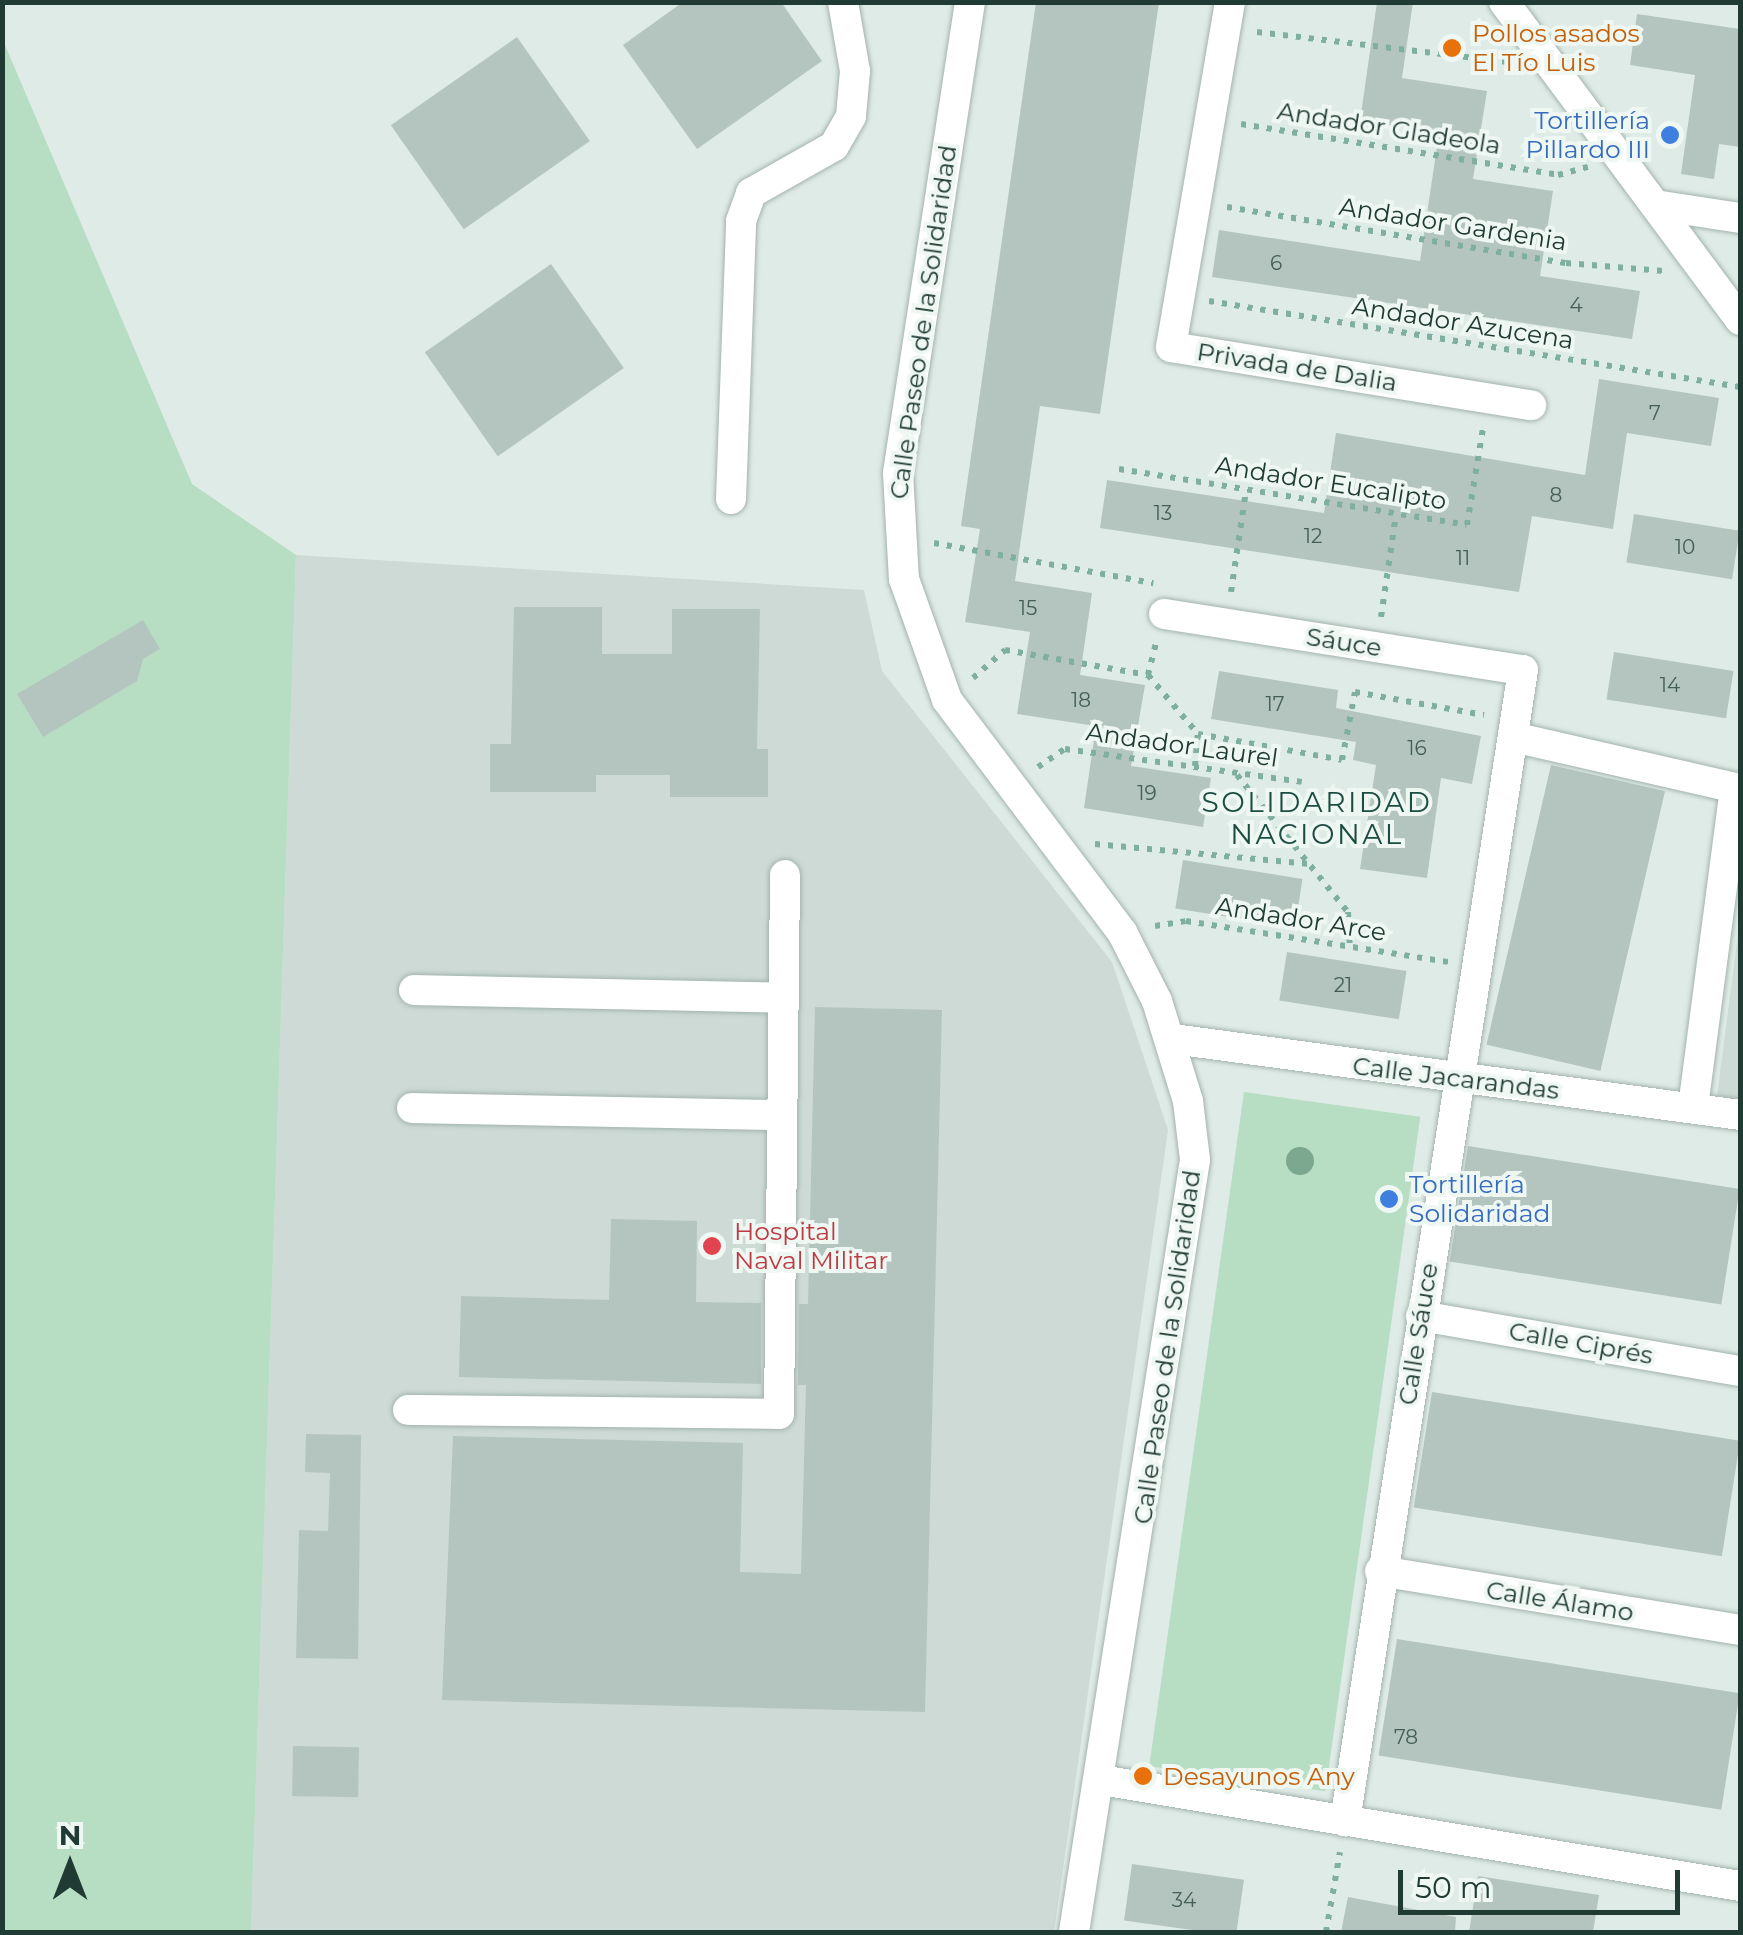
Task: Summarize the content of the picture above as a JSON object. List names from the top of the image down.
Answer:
{
  "streets": {
    "street": [
      "Calle Paseo de la Solidaridad",
      "Privada de Dalia",
      "Sáuce",
      "Calle Jacarandas",
      "Calle Sáuce",
      "Calle Ciprés",
      "Calle Álamo"
    ],
    "path": [
      "Andador Gladeola",
      "Andador Gardenia",
      "Andador Azucena",
      "Andador Eucalipto",
      "Andador Laurel",
      "Andador Arce"
    ]
  },
  "crossings": [
    ["Andador Gladeola", "Privada de Dalia"],
    ["Andador Gardenia", "Privada de Dalia"],
    ["Calle Paseo de la Solidaridad", "Andador Laurel"],
    ["Calle Paseo de la Solidaridad", "Andador Arce"],
    ["Calle Paseo de la Solidaridad", "Calle Jacarandas"],
    ["Andador Azucena", "Privada de Dalia"],
    ["Privada de Dalia", "Andador Eucalipto"],
    ["Sáuce", "Calle Sáuce"],
    ["Andador Arce", "Calle Sáuce"],
    ["Calle Jacarandas", "Calle Sáuce"],
    ["Calle Sáuce", "Calle Ciprés"],
    ["Calle Sáuce", "Calle Álamo"]
  ],
  "districts": ["SOLIDARIDAD NACIONAL"],
  "places": [
    "Pollos asados El Tío Luis",
    "Tortillería Pillardo III",
    "Tortillería Solidaridad",
    "Hospital Naval Militar",
    "Desayunos Any"
  ],
  "house_numbers": [
    "6",
    "4",
    "7",
    "8",
    "13",
    "12",
    "10",
    "11",
    "15",
    "14",
    "18",
    "17",
    "16",
    "19",
    "21",
    "78",
    "34"
  ],
  "scale_bar": "50 m",
  "north": "top"
}
